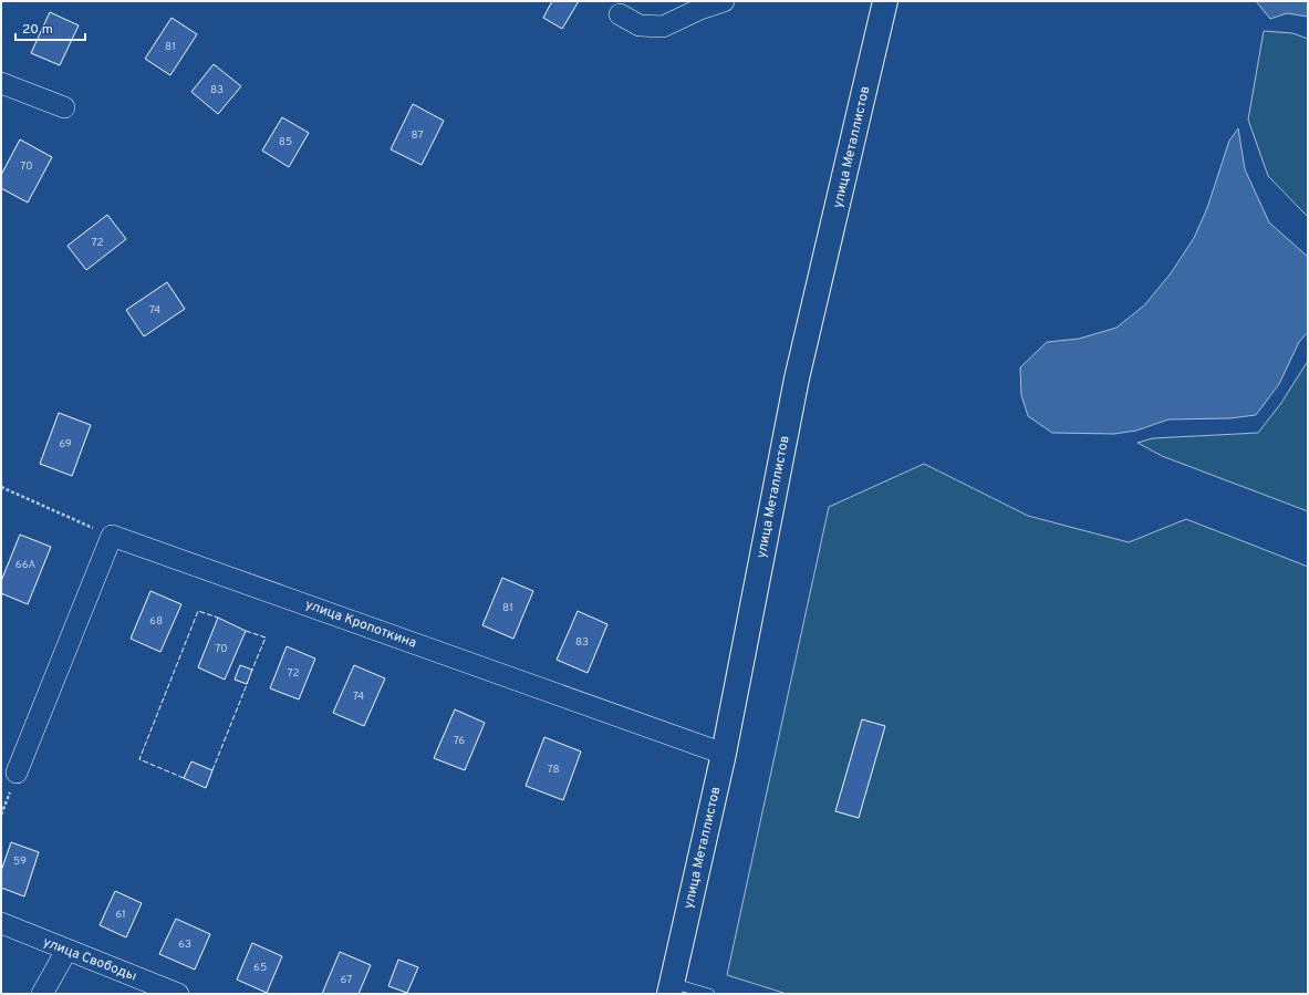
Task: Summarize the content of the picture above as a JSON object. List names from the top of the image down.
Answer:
{
  "streets": {
    "main road": ["улица Металлистов"],
    "street": ["улица Кропоткина", "улица Свободы"]
  },
  "crossings": [
    ["улица Металлистов", "улица Кропоткина"]
  ],
  "house_numbers": [
    "81",
    "83",
    "87",
    "85",
    "70",
    "72",
    "74",
    "69",
    "66А",
    "81",
    "68",
    "83",
    "70",
    "72",
    "74",
    "76",
    "78",
    "59",
    "61",
    "63",
    "65",
    "67"
  ],
  "scale_bar": "20 m"
}
